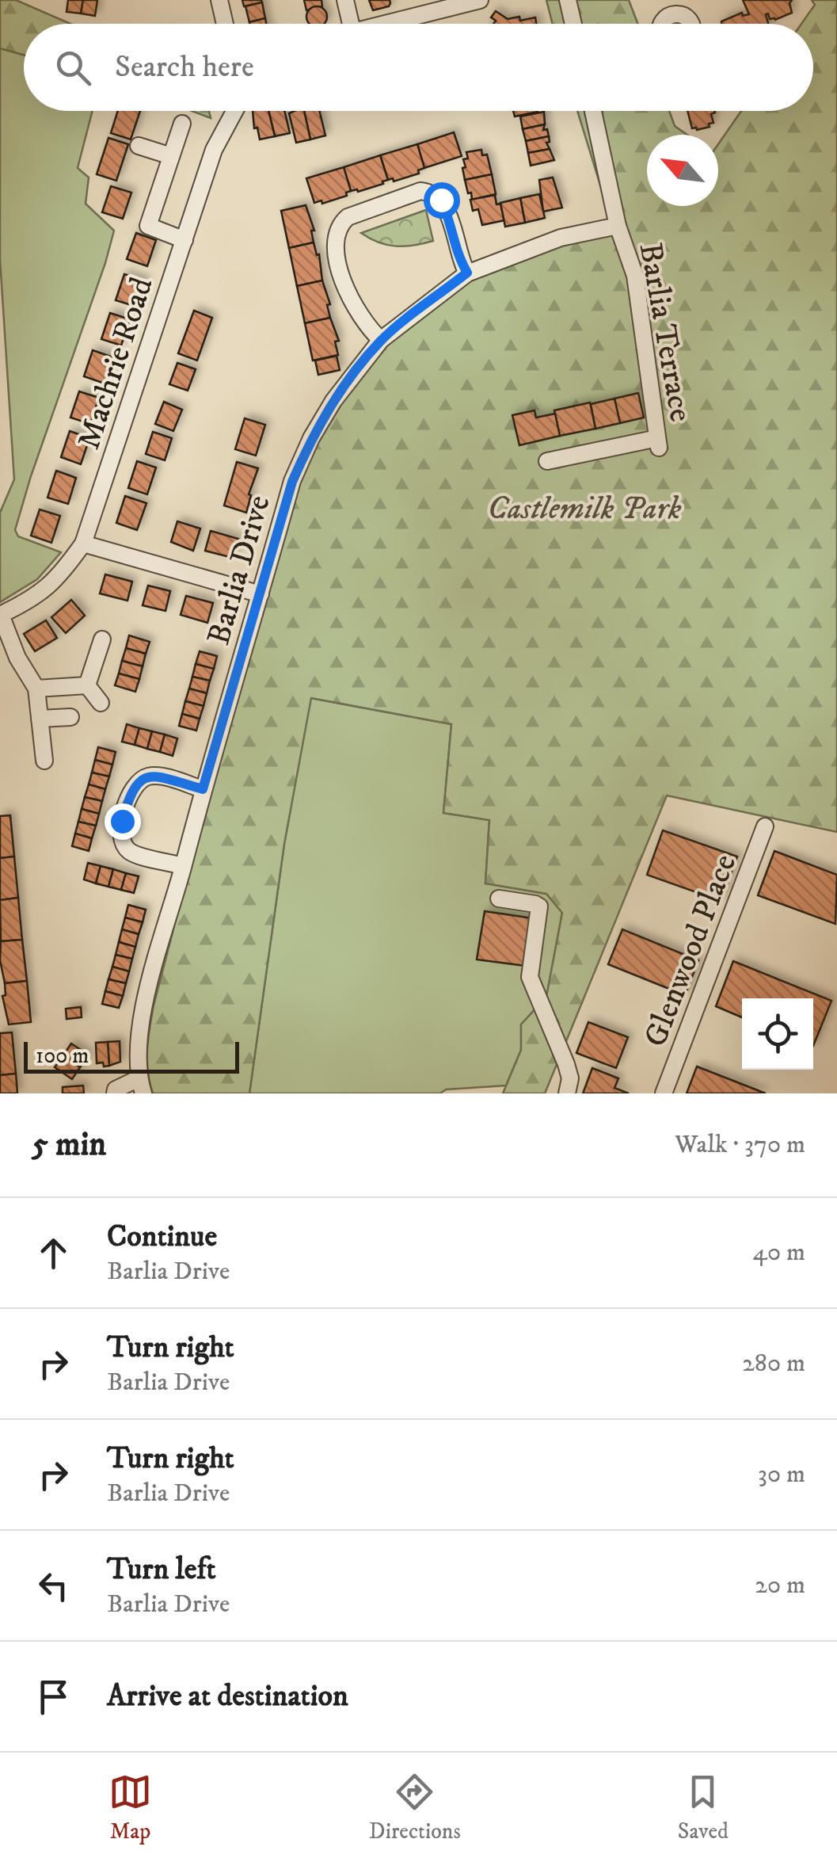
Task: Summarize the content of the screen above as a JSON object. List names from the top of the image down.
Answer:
{
  "streets": {
    "street": [
      "Barlia Terrace",
      "Machrie Road",
      "Barlia Drive",
      "Glenwood Place"
    ]
  },
  "crossings": [
    ["Barlia Terrace", "Barlia Drive"]
  ],
  "parks": ["Castlemilk Park"],
  "scale_bar": "100 m",
  "north": "top left",
  "page": {
    "search": "Search here",
    "scale": "100 m",
    "heading": ["5 min", "Walk · 370 m"],
    "list": [
      ["Continue", "Barlia Drive", "40 m"],
      ["Turn right", "Barlia Drive", "280 m"],
      ["Turn right", "Barlia Drive", "30 m"],
      ["Turn left", "Barlia Drive", "20 m"],
      "Arrive at destination"
    ],
    "nav": ["Map", "Directions", "Saved"]
  }
}
